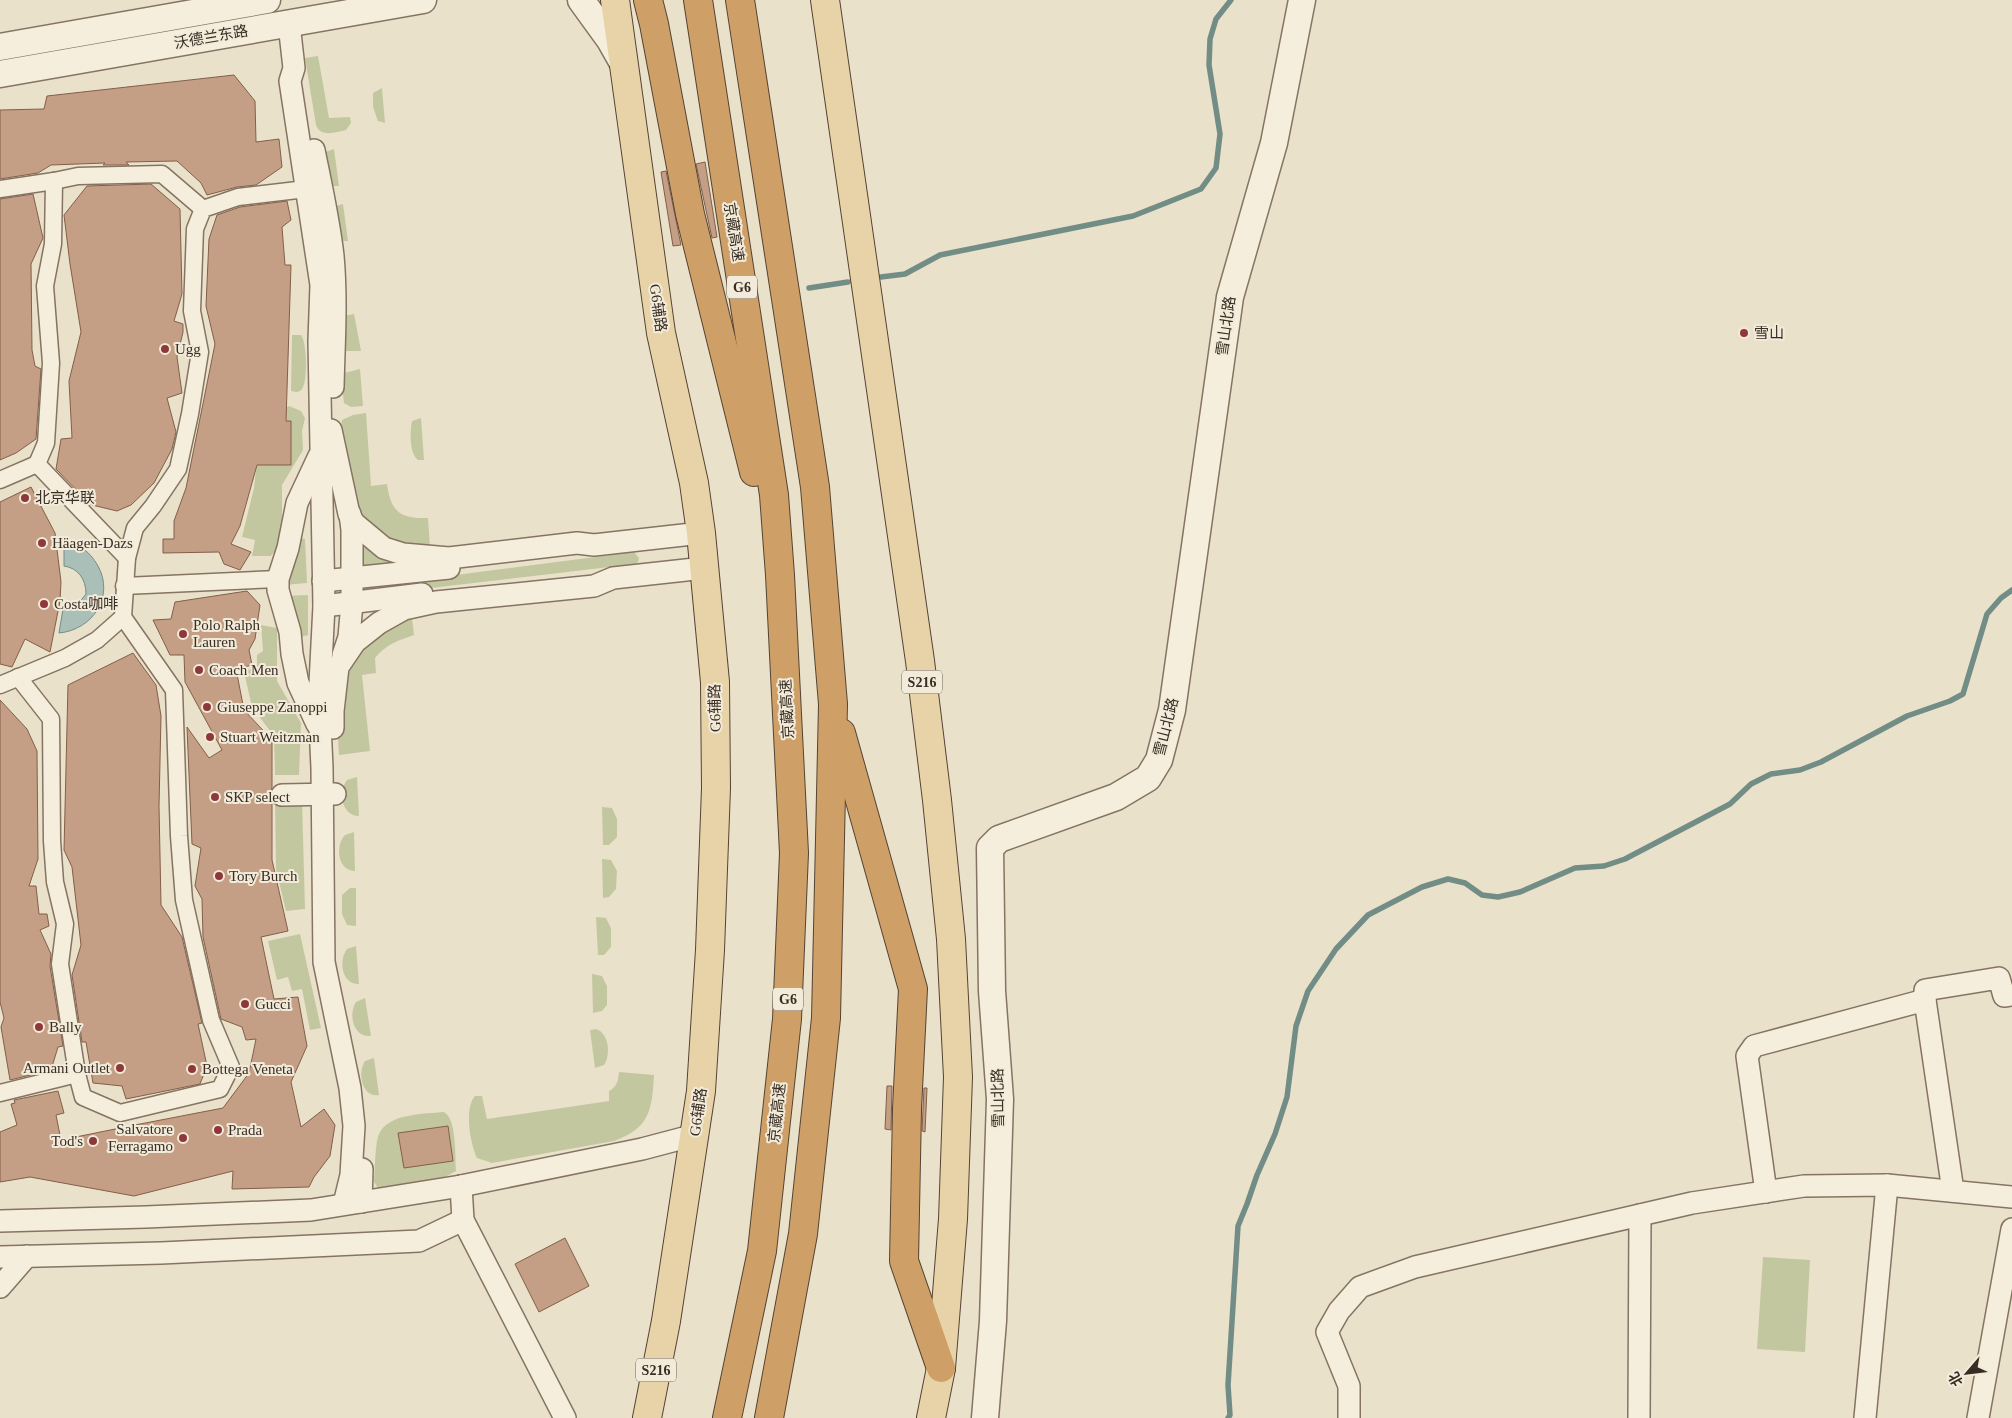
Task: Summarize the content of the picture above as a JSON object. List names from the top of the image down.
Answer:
{
  "streets": {
    "highway": ["京藏高速", "G6"],
    "main road": ["G6辅路", "S216"],
    "street": ["沃德兰东路", "雪山北路"]
  },
  "places": [
    "雪山",
    "Ugg",
    "北京华联",
    "Häagen-Dazs",
    "Costa咖啡",
    "Polo Ralph Lauren",
    "Coach Men",
    "Giuseppe Zanoppi",
    "Stuart Weitzman",
    "SKP select",
    "Tory Burch",
    "Gucci",
    "Bally",
    "Armani Outlet",
    "Bottega Veneta",
    "Prada",
    "Salvatore Ferragamo",
    "Tod's"
  ],
  "north": "bottom left"
}
